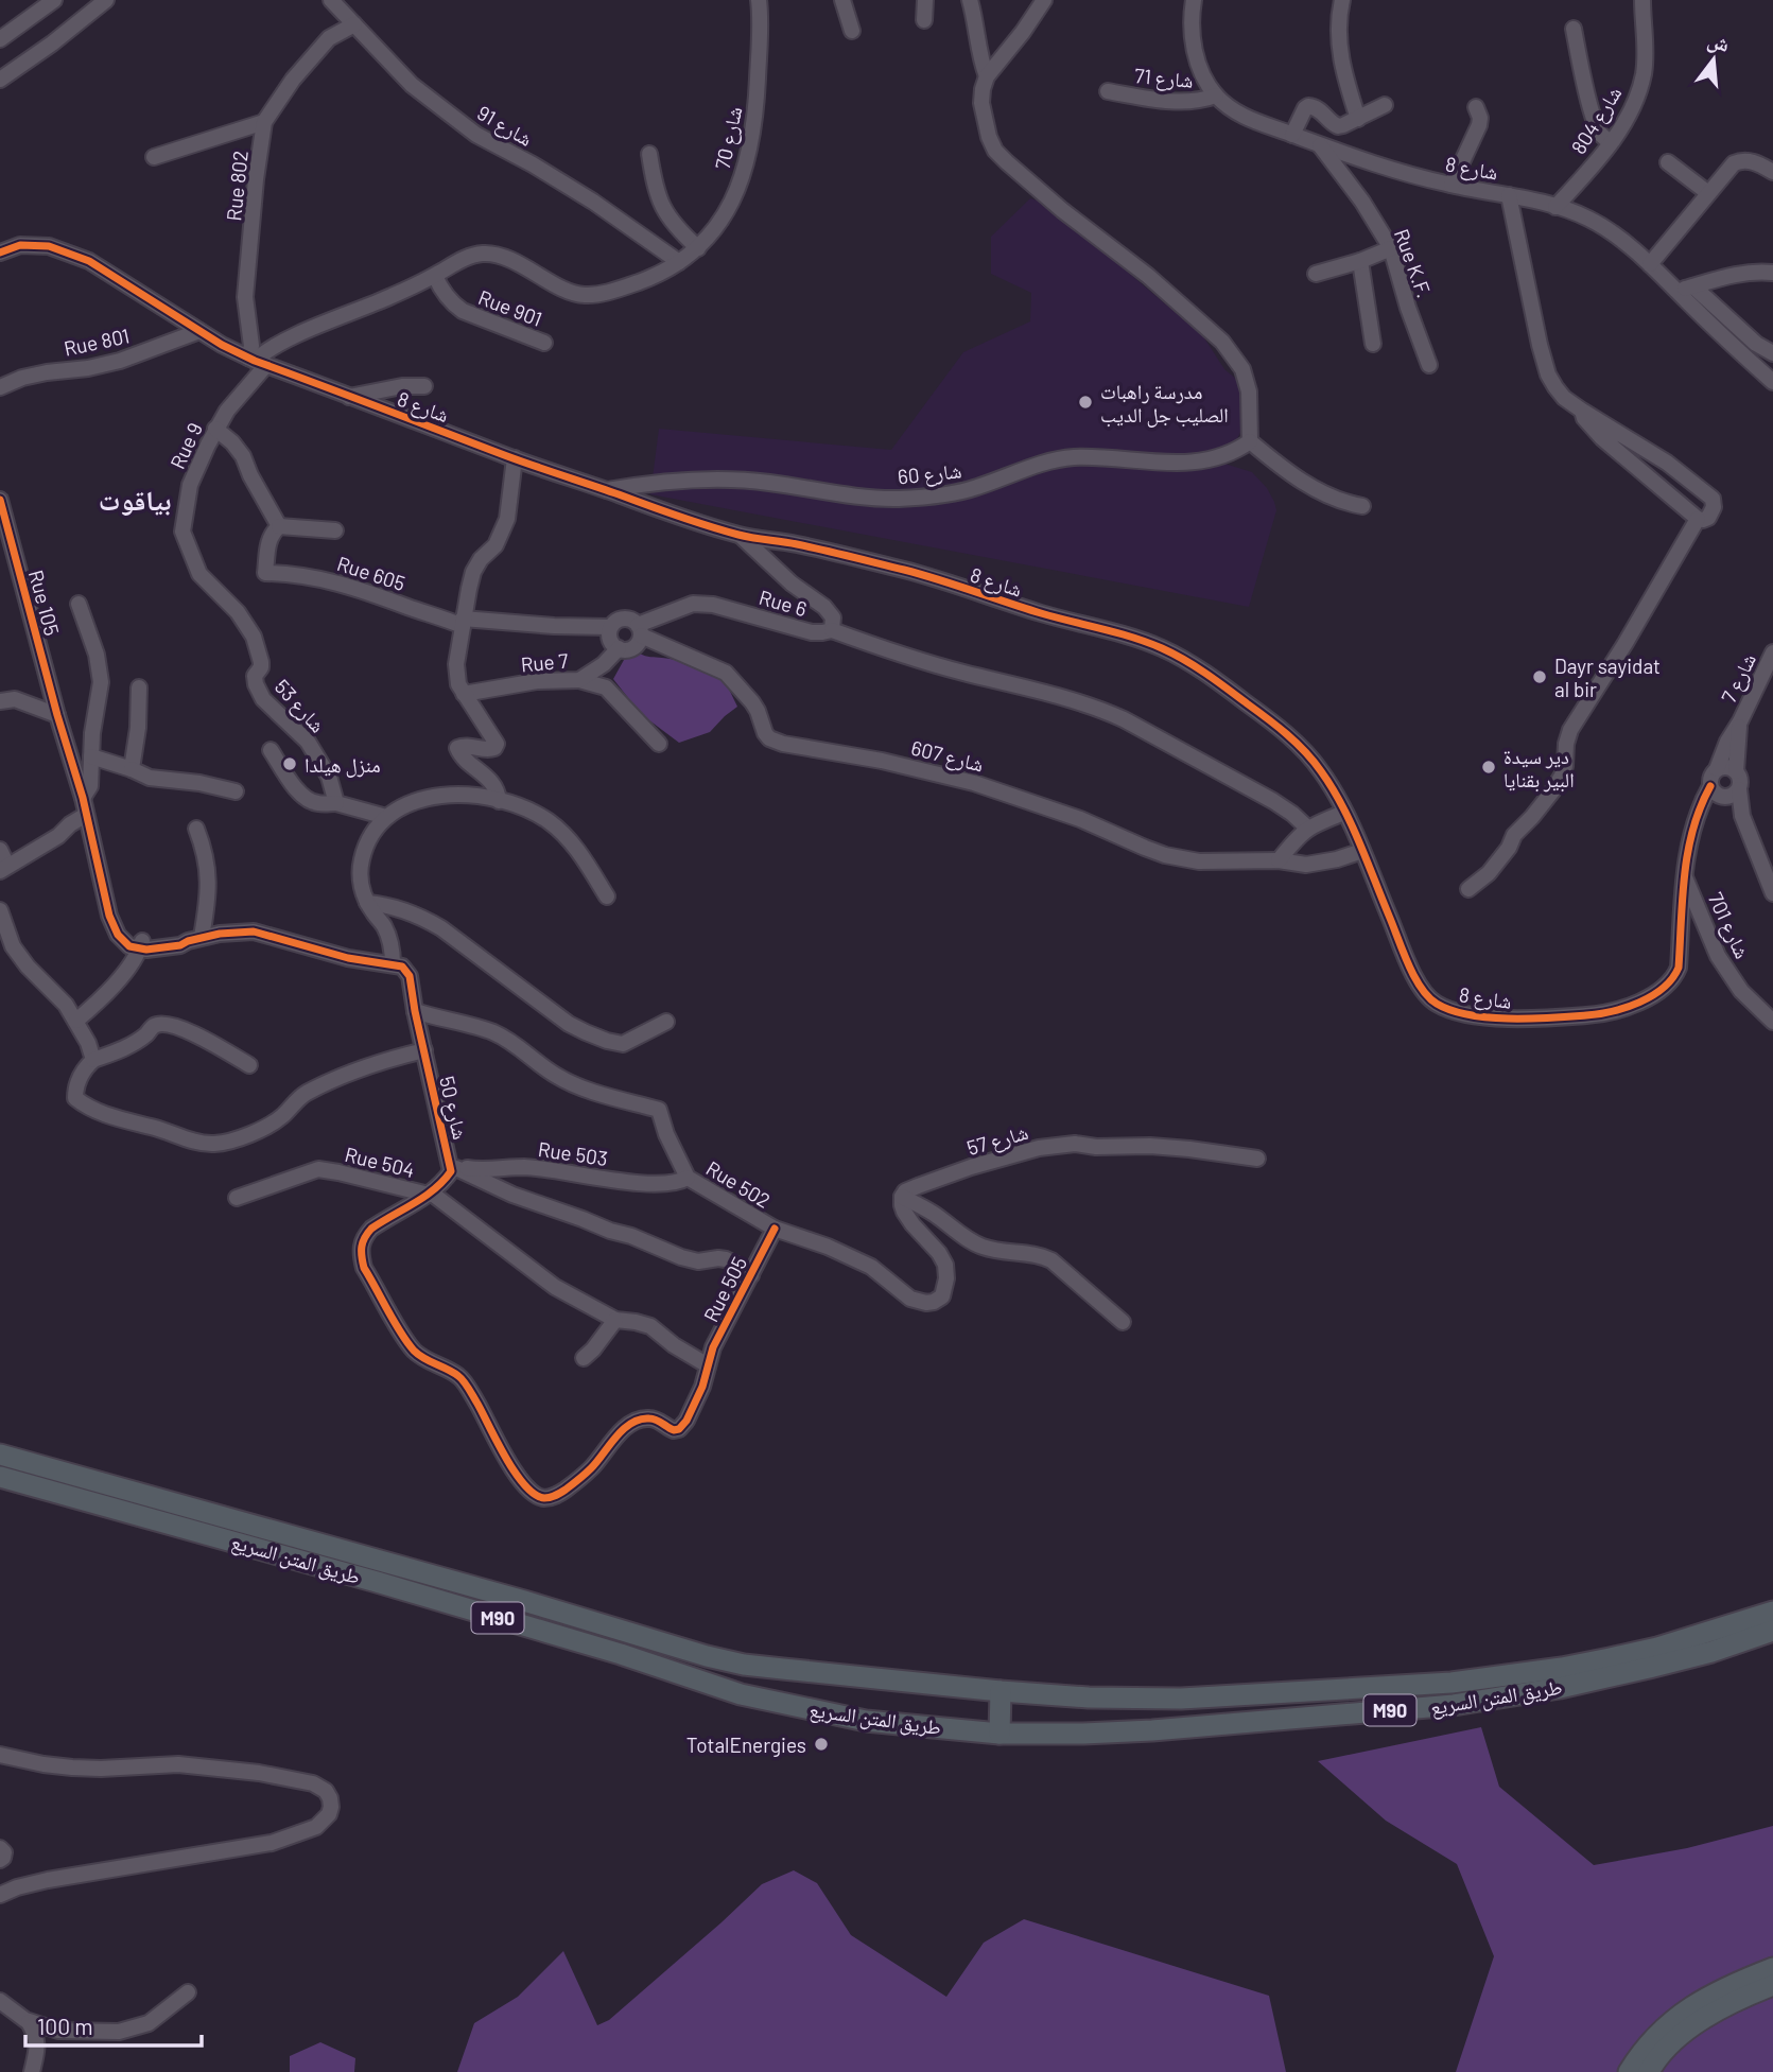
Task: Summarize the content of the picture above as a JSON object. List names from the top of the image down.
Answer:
{
  "streets": {
    "highway": ["طريق المتن السريع", "M90"],
    "street": [
      "شارع 71",
      "شارع 804",
      "شارع 91",
      "شارع 70",
      "شارع 8",
      "Rue 802",
      "Rue K.F.",
      "Rue 901",
      "Rue 801",
      "Rue 9",
      "شارع 60",
      "Rue 605",
      "Rue 105",
      "Rue 6",
      "Rue 7",
      "شارع 7",
      "شارع 53",
      "شارع 607",
      "شارع 701",
      "شارع 50",
      "شارع 57",
      "Rue 503",
      "Rue 504",
      "Rue 502",
      "Rue 505"
    ]
  },
  "crossings": [
    ["شارع 71", "شارع 8"],
    ["شارع 804", "شارع 8"],
    ["شارع 91", "شارع 70"],
    ["شارع 91", "Rue 802"],
    ["شارع 70", "Rue 901"],
    ["شارع 70", "Rue 9"],
    ["شارع 8", "Rue 802"],
    ["شارع 8", "Rue K.F."],
    ["شارع 8", "Rue 801"],
    ["شارع 8", "Rue 9"],
    ["شارع 8", "شارع 60"],
    ["شارع 8", "Rue 6"],
    ["شارع 8", "شارع 7"],
    ["شارع 8", "شارع 607"],
    ["شارع 8", "شارع 701"],
    ["Rue 802", "Rue 9"],
    ["Rue 901", "Rue 9"],
    ["Rue 9", "شارع 53"],
    ["Rue 605", "Rue 6"],
    ["Rue 605", "Rue 7"],
    ["Rue 605", "شارع 607"],
    ["Rue 6", "Rue 7"],
    ["Rue 6", "شارع 607"],
    ["Rue 7", "شارع 607"],
    ["شارع 50", "Rue 503"],
    ["شارع 50", "Rue 504"],
    ["شارع 50", "Rue 502"],
    ["شارع 50", "Rue 505"],
    ["شارع 57", "Rue 502"],
    ["Rue 503", "Rue 502"],
    ["Rue 502", "Rue 505"]
  ],
  "districts": ["بياقوت"],
  "places": [
    "مدرسة راهبات الصليب جل الديب",
    "Dayr sayidat al bir",
    "منزل هيلدا",
    "دير سيدة البير بقنايا",
    "TotalEnergies"
  ],
  "scale_bar": "100 m",
  "north": "top"
}
